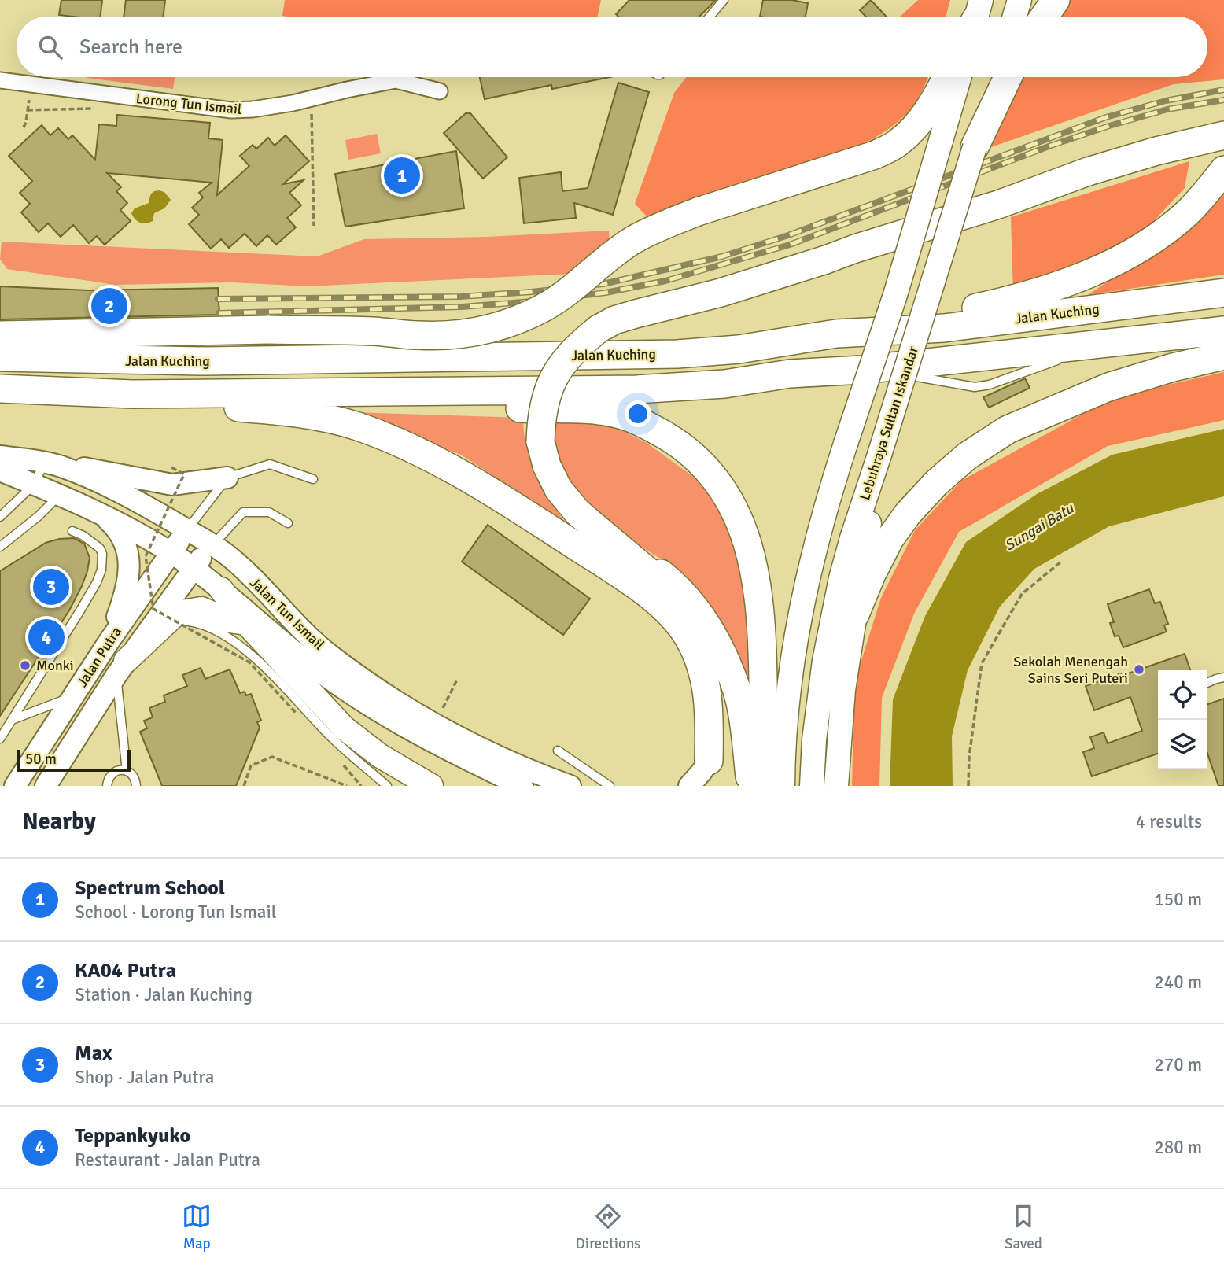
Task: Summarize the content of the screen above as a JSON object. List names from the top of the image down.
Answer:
{
  "streets": {
    "highway": ["Jalan Kuching"],
    "main road": ["Lebuhraya Sultan Iskandar"],
    "street": ["Lorong Tun Ismail", "Jalan Tun Ismail", "Jalan Putra"]
  },
  "crossings": [
    ["Jalan Tun Ismail", "Jalan Putra"]
  ],
  "water": ["Sungai Batu"],
  "places": ["Monki", "Sekolah Menengah Sains Seri Puteri"],
  "scale_bar": "50 m",
  "page": {
    "search": "Search here",
    "pins": [
      "1",
      "2",
      "3",
      "4"
    ],
    "scale": "50 m",
    "heading": ["Nearby", "4 results"],
    "list": [
      {
        "mark": "1",
        "name": "Spectrum School",
        "note": "School · Lorong Tun Ismail",
        "value": "150 m"
      },
      {
        "mark": "2",
        "name": "KA04 Putra",
        "note": "Station · Jalan Kuching",
        "value": "240 m"
      },
      {
        "mark": "3",
        "name": "Max",
        "note": "Shop · Jalan Putra",
        "value": "270 m"
      },
      {
        "mark": "4",
        "name": "Teppankyuko",
        "note": "Restaurant · Jalan Putra",
        "value": "280 m"
      }
    ],
    "nav": ["Map", "Directions", "Saved"]
  }
}
